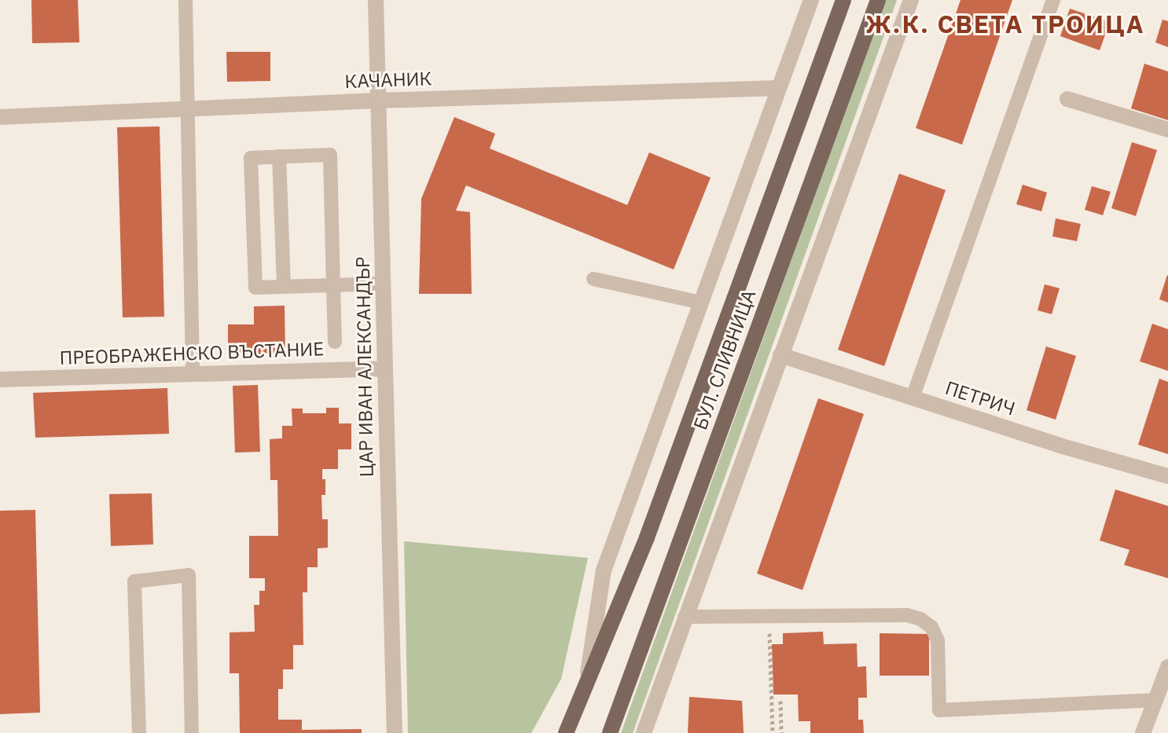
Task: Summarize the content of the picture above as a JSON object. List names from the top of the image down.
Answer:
{
  "streets": {
    "main road": ["БУЛ. СЛИВНИЦА"],
    "street": [
      "КАЧАНИК",
      "ПРЕОБРАЖЕНСКО ВЪСТАНИЕ",
      "ЦАР ИВАН АЛЕКСАНДЪР",
      "ПЕТРИЧ"
    ]
  },
  "crossings": [
    ["КАЧАНИК", "БУЛ. СЛИВНИЦА"],
    ["КАЧАНИК", "ЦАР ИВАН АЛЕКСАНДЪР"],
    ["ПРЕОБРАЖЕНСКО ВЪСТАНИЕ", "ЦАР ИВАН АЛЕКСАНДЪР"]
  ],
  "districts": ["Ж.К. СВЕТА ТРОИЦА"]
}
